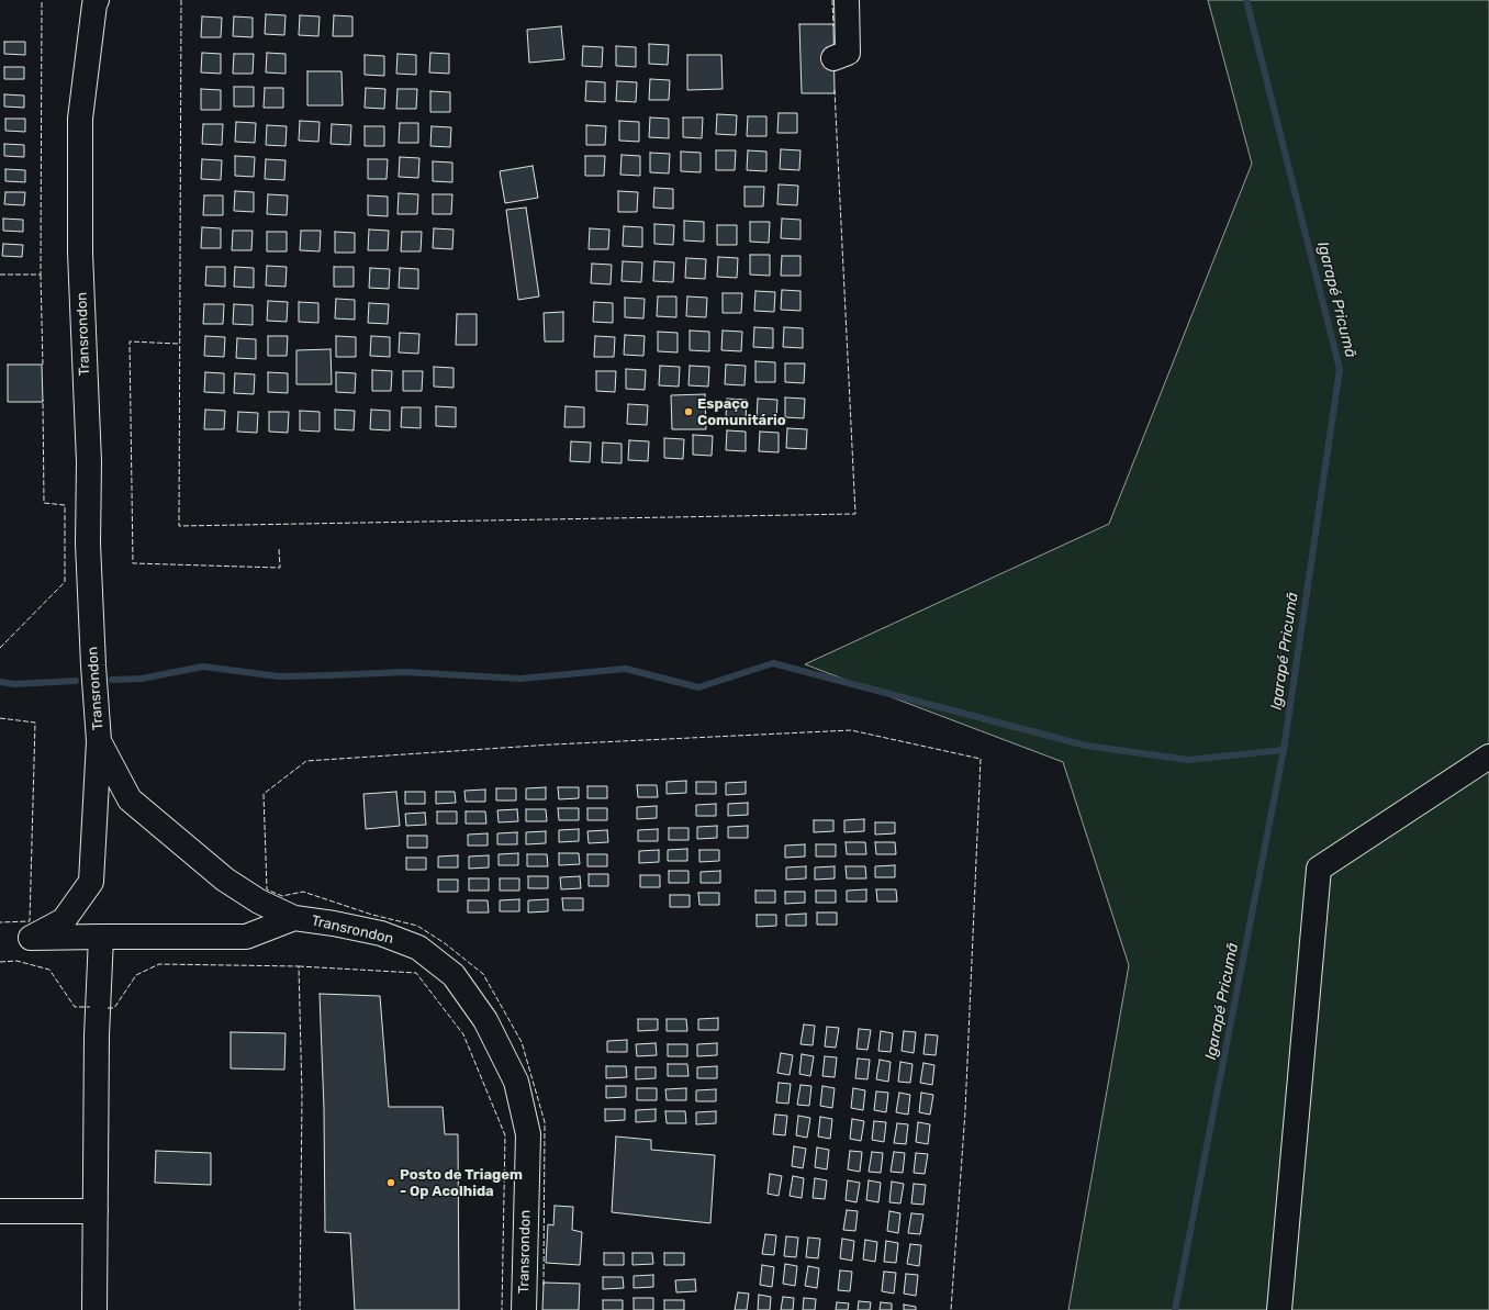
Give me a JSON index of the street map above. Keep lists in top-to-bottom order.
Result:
{
  "streets": {
    "street": ["Transrondon"]
  },
  "water": ["Igarapé Pricumã"],
  "places": ["Espaço Comunitário", "Posto de Triagem - Op Acolhida"]
}
